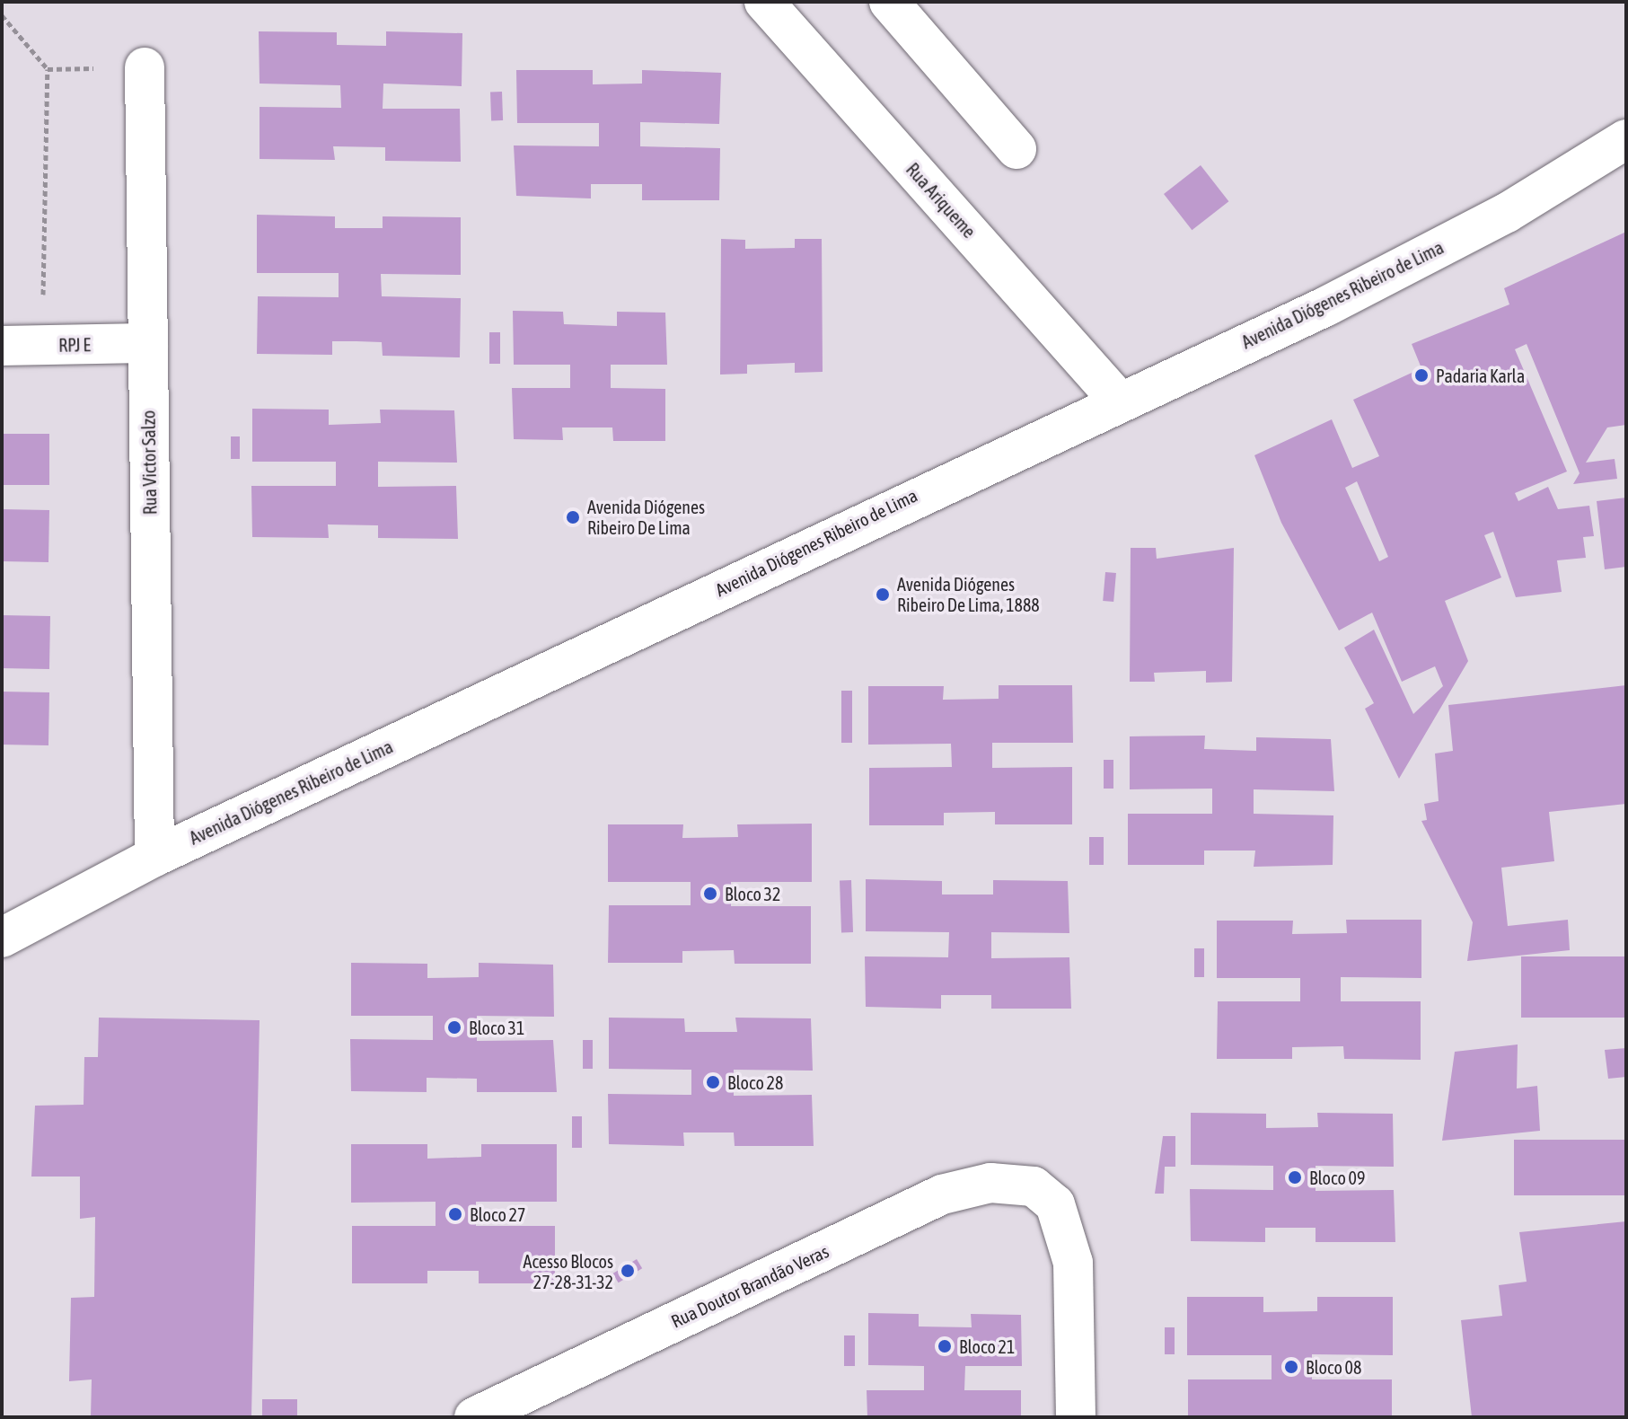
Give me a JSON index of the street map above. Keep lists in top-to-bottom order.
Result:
{
  "streets": {
    "street": [
      "Rua Ariqueme",
      "Avenida Diógenes Ribeiro de Lima",
      "RPJ E",
      "Rua Victor Salzo",
      "Rua Doutor Brandão Veras"
    ]
  },
  "crossings": [
    ["Rua Ariqueme", "Avenida Diógenes Ribeiro de Lima"],
    ["Avenida Diógenes Ribeiro de Lima", "Rua Victor Salzo"],
    ["RPJ E", "Rua Victor Salzo"]
  ],
  "places": [
    "Padaria Karla",
    "Avenida Diógenes Ribeiro De Lima",
    "Avenida Diógenes Ribeiro De Lima, 1888",
    "Bloco 32",
    "Bloco 31",
    "Bloco 28",
    "Bloco 09",
    "Bloco 27",
    "Acesso Blocos 27-28-31-32",
    "Bloco 21",
    "Bloco 08"
  ]
}
